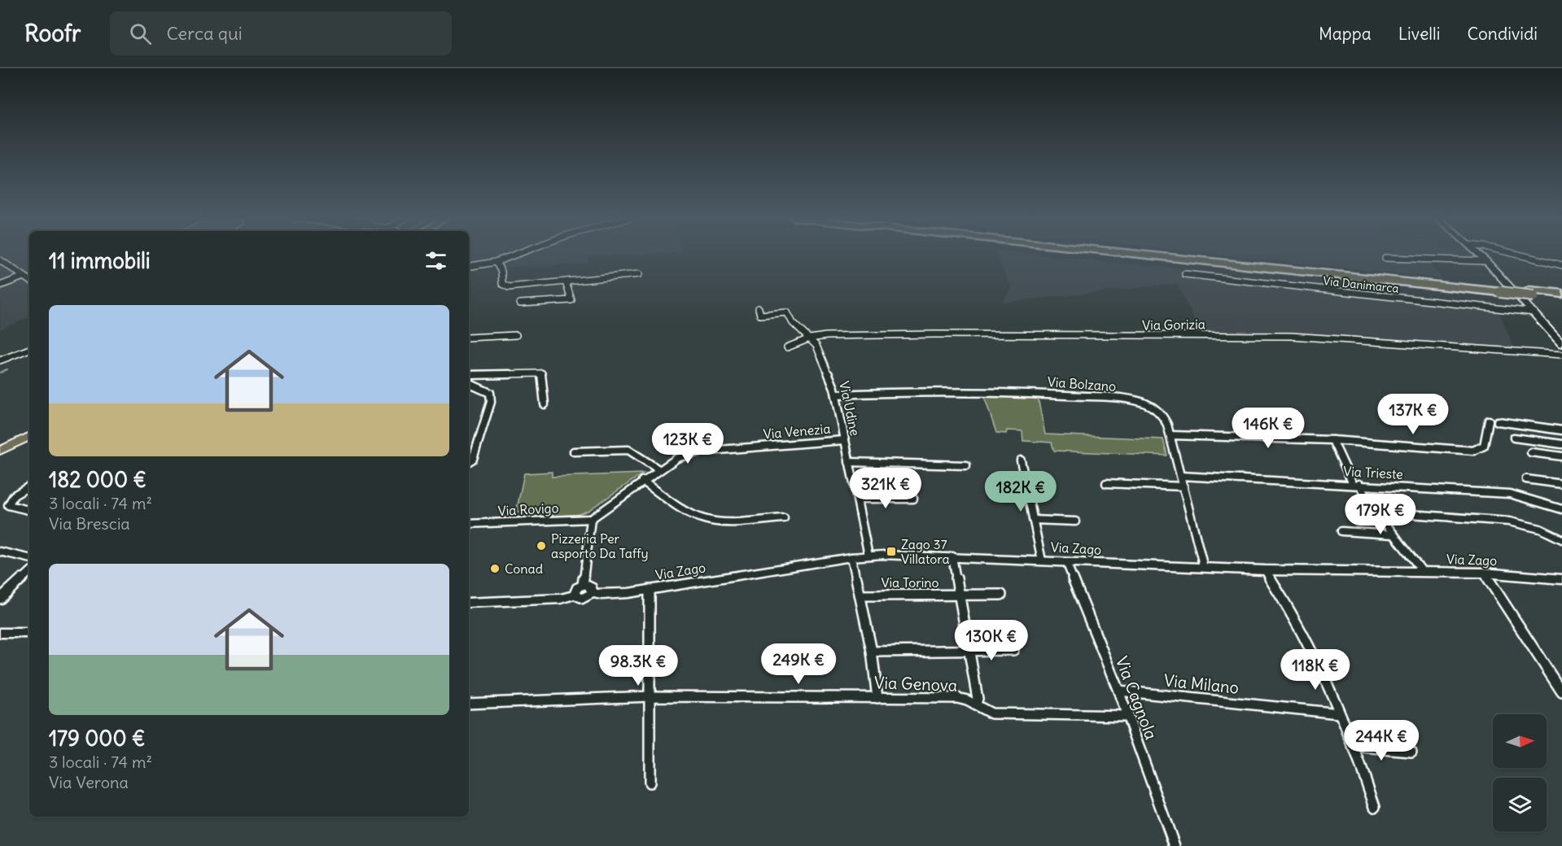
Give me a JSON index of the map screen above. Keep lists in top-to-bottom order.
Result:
{
  "streets": {
    "street": [
      "Via Danimarca",
      "Via Gorizia",
      "Via Bolzano",
      "Via Udine",
      "Via Venezia",
      "Via Trieste",
      "Via Rovigo",
      "Via Zago",
      "Via Torino",
      "Via Genova",
      "Via Milano",
      "Via Cagnola"
    ]
  },
  "crossings": [
    ["Via Gorizia", "Via Udine"],
    ["Via Bolzano", "Via Udine"],
    ["Via Bolzano", "Via Trieste"],
    ["Via Bolzano", "Via Zago"],
    ["Via Udine", "Via Venezia"],
    ["Via Udine", "Via Zago"],
    ["Via Venezia", "Via Rovigo"],
    ["Via Zago", "Via Cagnola"],
    ["Via Genova", "Via Cagnola"],
    ["Via Milano", "Via Cagnola"]
  ],
  "places": {
    "other": ["Pizzeria Per asporto Da Taffy", "Conad"],
    "transit": ["Zago 37 Villatora"]
  },
  "north": "right",
  "page": {
    "header": "Roofr",
    "search": "Cerca qui",
    "nav": ["Mappa", "Livelli", "Condividi"],
    "heading": "11 immobili",
    "list": [
      {
        "name": "182 000 €",
        "note": "3 locali · 74 m² · Via Brescia"
      },
      {
        "name": "179 000 €",
        "note": "3 locali · 74 m² · Via Verona"
      }
    ],
    "price": [
      "137K €",
      "146K €",
      "123K €",
      "321K €",
      "182K €",
      "179K €",
      "130K €",
      "249K €",
      "98.3K €",
      "118K €",
      "244K €"
    ]
  }
}
